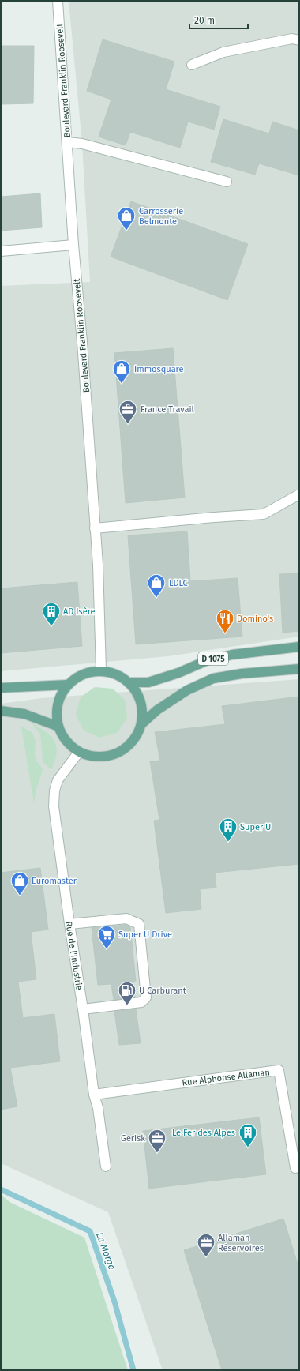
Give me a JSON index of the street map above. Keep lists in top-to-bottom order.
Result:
{
  "streets": {
    "main road": ["D 1075"],
    "street": ["Boulevard Franklin Roosevelt", "Rue de l'Industrie", "Rue Alphonse Allaman"]
  },
  "crossings": [
    ["Boulevard Franklin Roosevelt", "D 1075"],
    ["Boulevard Franklin Roosevelt", "Rue de l'Industrie"],
    ["D 1075", "Rue de l'Industrie"],
    ["Rue de l'Industrie", "Rue Alphonse Allaman"]
  ],
  "water": ["La Morge"],
  "places": {
    "shop": [
      "Carrosserie Belmonte",
      "Immosquare",
      "LDLC",
      "Euromaster"
    ],
    "office": ["France Travail", "Gerisk", "Allaman Réservoires"],
    "building": ["AD Isère", "Super U", "Le Fer des Alpes"],
    "restaurant": ["Domino's"],
    "supermarket": ["Super U Drive"],
    "fuel station": ["U Carburant"]
  },
  "scale_bar": "20 m"
}
